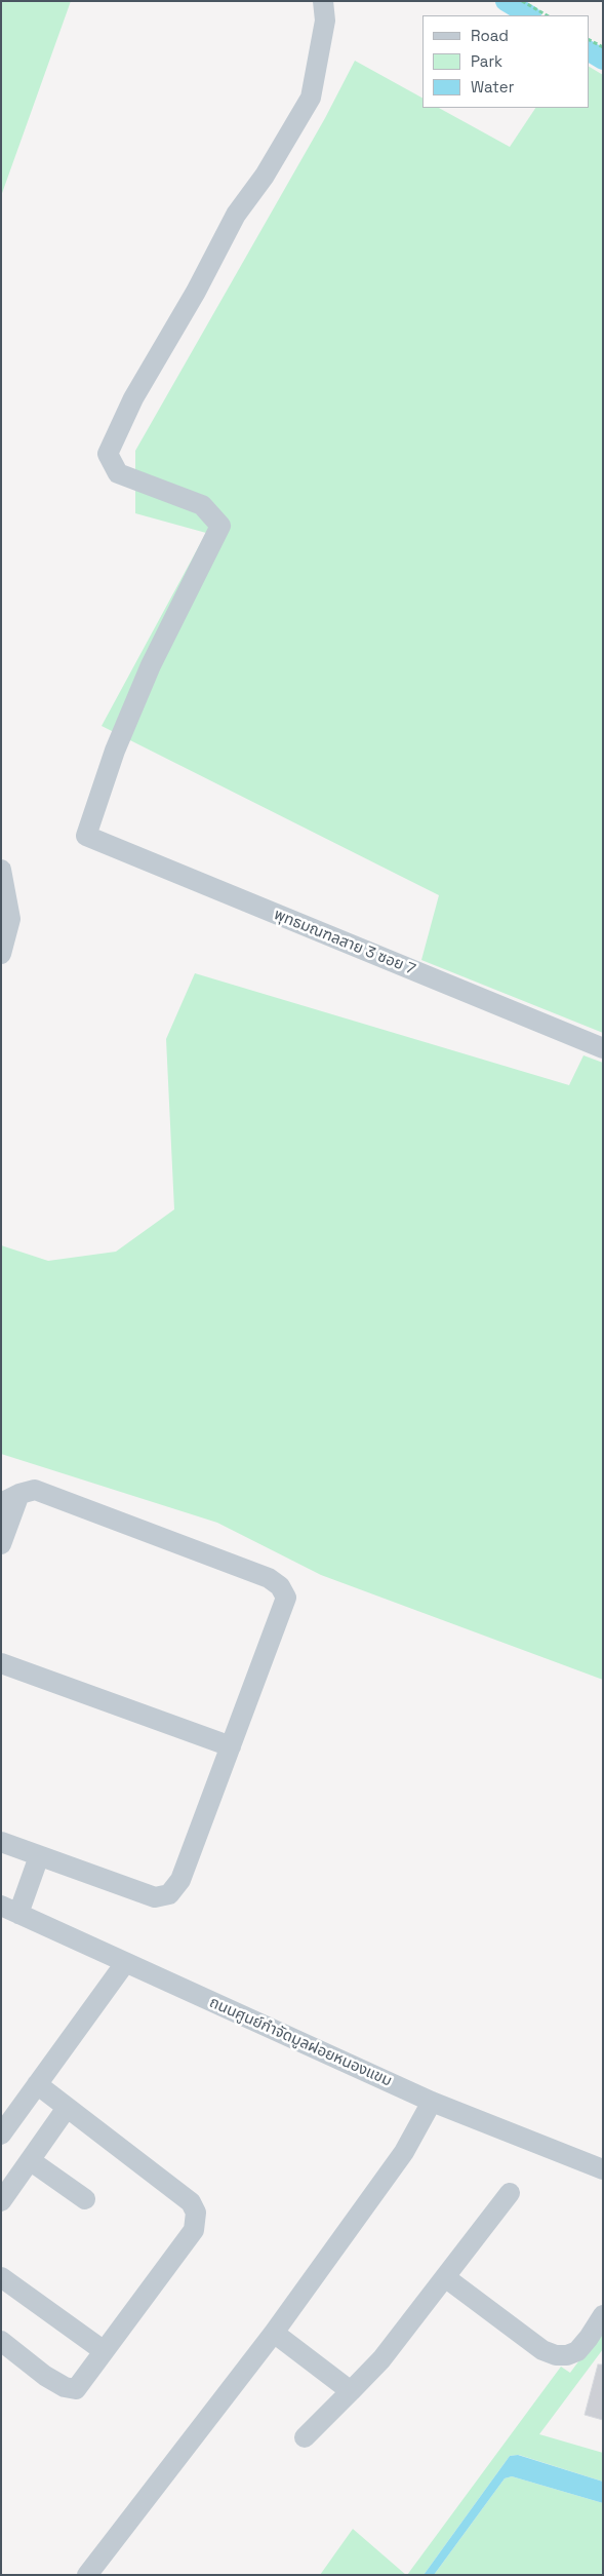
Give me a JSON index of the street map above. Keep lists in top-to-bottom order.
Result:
{
  "streets": {
    "street": ["พุทธมณฑลสาย 3 ซอย 7", "ถนนศูนย์กำจัดมูลฝอยหนองแขม"]
  },
  "legend": ["Road", "Park", "Water"]
}
